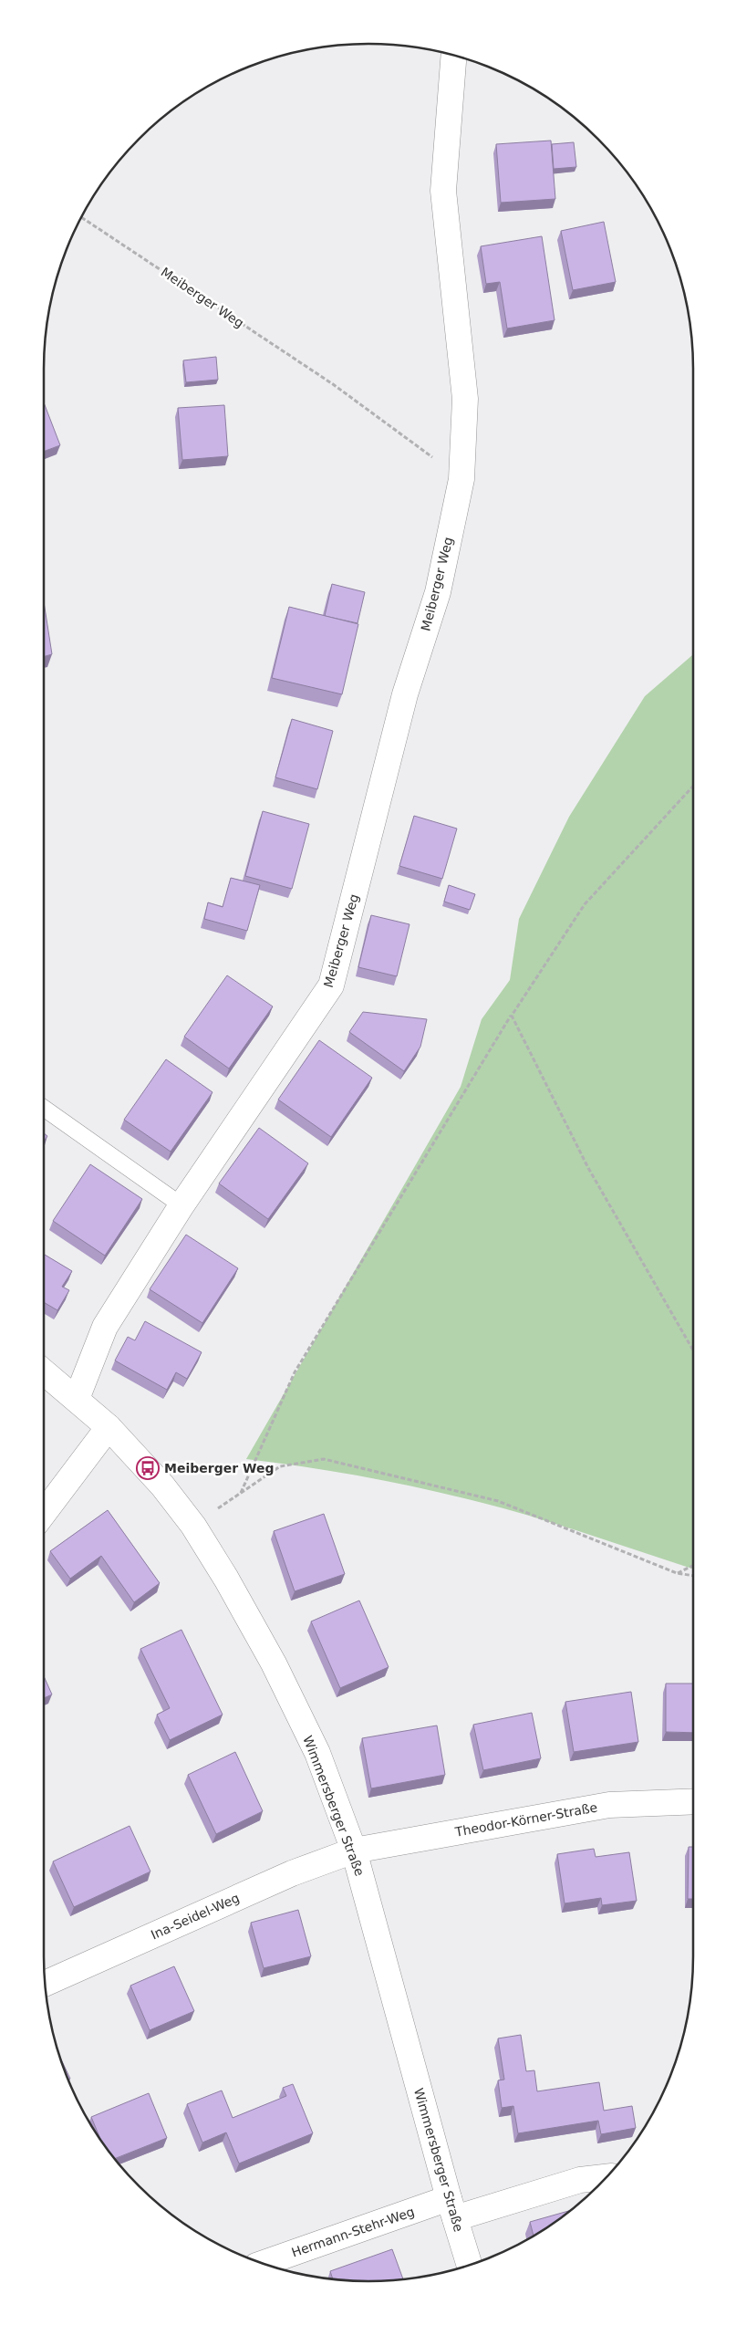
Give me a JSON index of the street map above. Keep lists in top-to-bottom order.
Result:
{
  "streets": {
    "street": [
      "Meiberger Weg",
      "Wimmersberger Straße",
      "Theodor-Körner-Straße",
      "Ina-Seidel-Weg",
      "Hermann-Stehr-Weg"
    ]
  },
  "crossings": [
    ["Meiberger Weg", "Wimmersberger Straße"],
    ["Wimmersberger Straße", "Theodor-Körner-Straße"],
    ["Wimmersberger Straße", "Ina-Seidel-Weg"],
    ["Wimmersberger Straße", "Hermann-Stehr-Weg"],
    ["Theodor-Körner-Straße", "Ina-Seidel-Weg"]
  ],
  "places": {
    "bus stop": ["Meiberger Weg"]
  }
}
